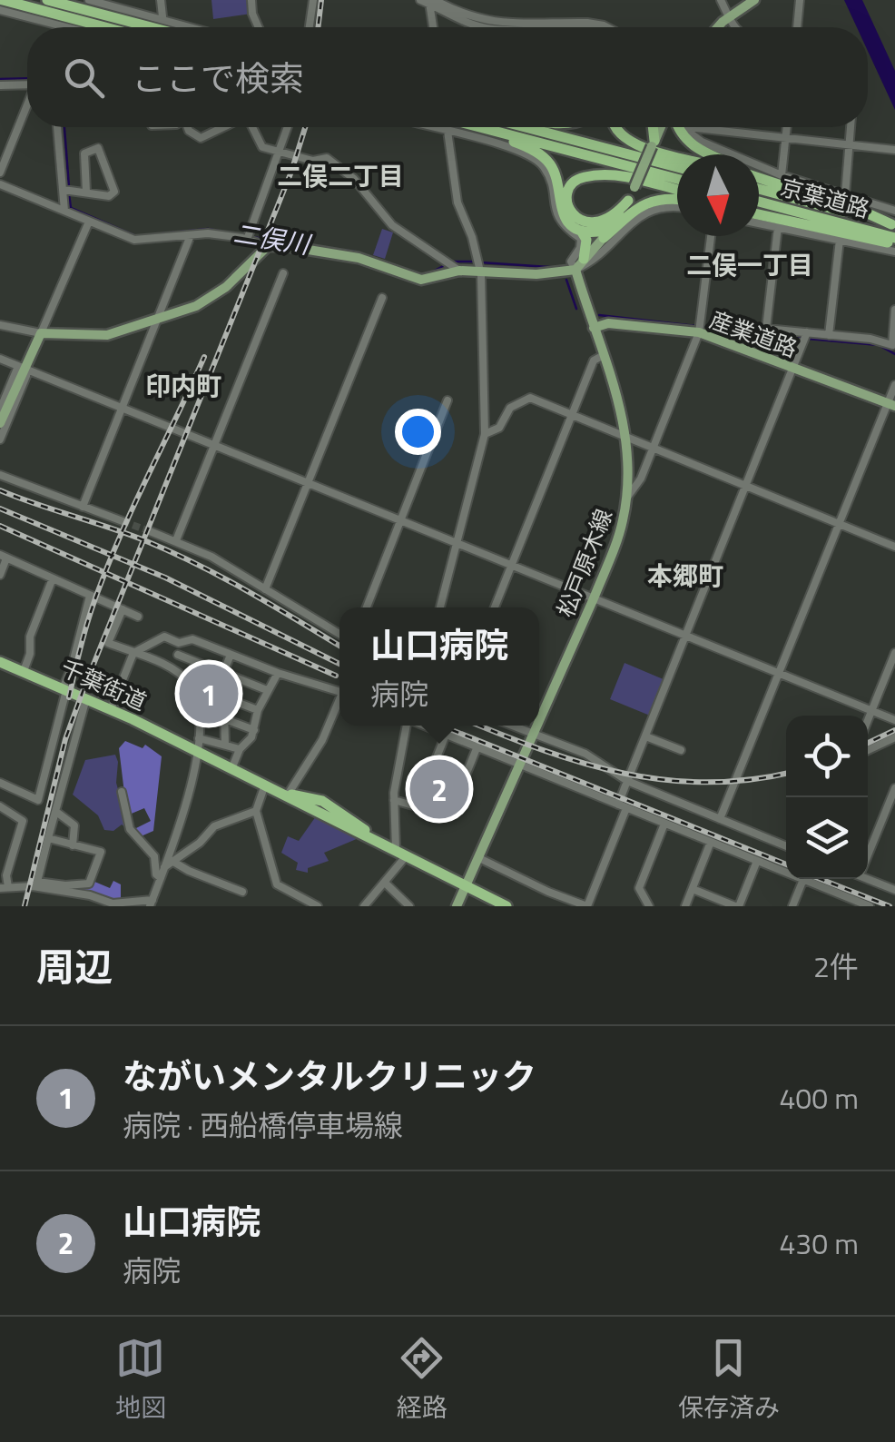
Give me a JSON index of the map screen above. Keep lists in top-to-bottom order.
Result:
{
  "streets": {
    "highway": ["京葉道路", "千葉街道"],
    "main road": ["産業道路", "松戸原木線"]
  },
  "crossings": [
    ["産業道路", "松戸原木線"],
    ["松戸原木線", "千葉街道"]
  ],
  "districts": [
    "二俣二丁目",
    "二俣一丁目",
    "印内町",
    "本郷町"
  ],
  "water": ["二俣川"],
  "north": "bottom",
  "page": {
    "search": "ここで検索",
    "popup": ["山口病院", "病院"],
    "pins": ["1", "2"],
    "heading": ["周辺", "2件"],
    "list": [
      {
        "mark": "1",
        "name": "ながいメンタルクリニック",
        "note": "病院 · 西船橋停車場線",
        "value": "400 m"
      },
      {
        "mark": "2",
        "name": "山口病院",
        "note": "病院",
        "value": "430 m"
      }
    ],
    "nav": ["地図", "経路", "保存済み"]
  }
}
